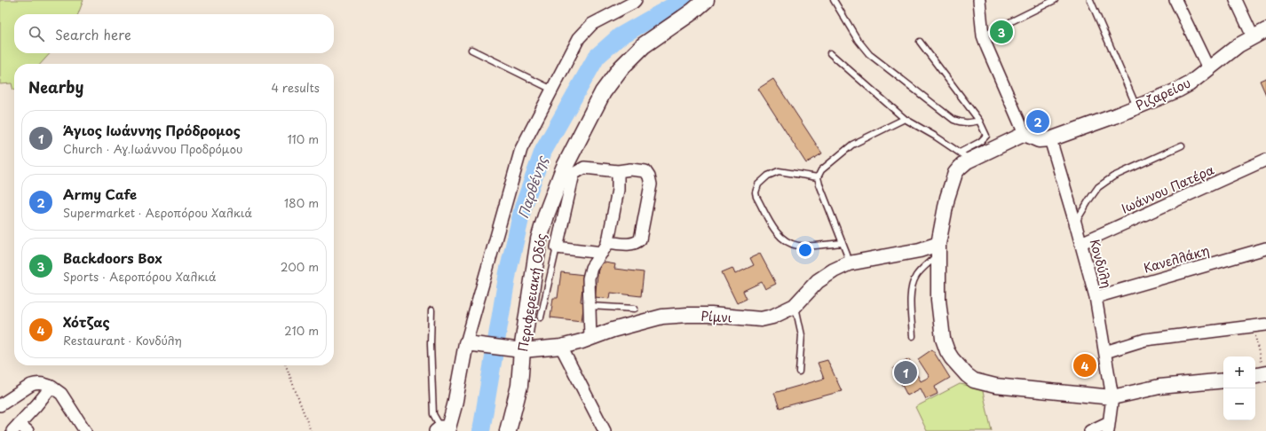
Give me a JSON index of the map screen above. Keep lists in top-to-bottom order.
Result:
{
  "streets": {
    "main road": ["Περιφερειακή Οδός"],
    "street": [
      "Ριζαρείου",
      "Ιωάννου Πατέρα",
      "Κανελλάκη",
      "Κονδύλη",
      "Ρίμνι"
    ]
  },
  "crossings": [
    ["Ριζαρείου", "Κονδύλη"],
    ["Ιωάννου Πατέρα", "Κονδύλη"],
    ["Κανελλάκη", "Κονδύλη"],
    ["Περιφερειακή Οδός", "Ρίμνι"]
  ],
  "water": ["Παρθένης"],
  "page": {
    "search": "Search here",
    "pins": [
      "3",
      "2",
      "4",
      "1"
    ],
    "heading": ["Nearby", "4 results"],
    "list": [
      {
        "mark": "1",
        "name": "Άγιος Ιωάννης Πρόδρομος",
        "note": "Church · Αγ.Ιωάννου Προδρόμου",
        "value": "110 m"
      },
      {
        "mark": "2",
        "name": "Army Cafe",
        "note": "Supermarket · Αεροπόρου Χαλκιά",
        "value": "180 m"
      },
      {
        "mark": "3",
        "name": "Backdoors Box",
        "note": "Sports · Αεροπόρου Χαλκιά",
        "value": "200 m"
      },
      {
        "mark": "4",
        "name": "Χότζας",
        "note": "Restaurant · Κονδύλη",
        "value": "210 m"
      }
    ],
    "map_buttons": ["+", "−"]
  }
}
